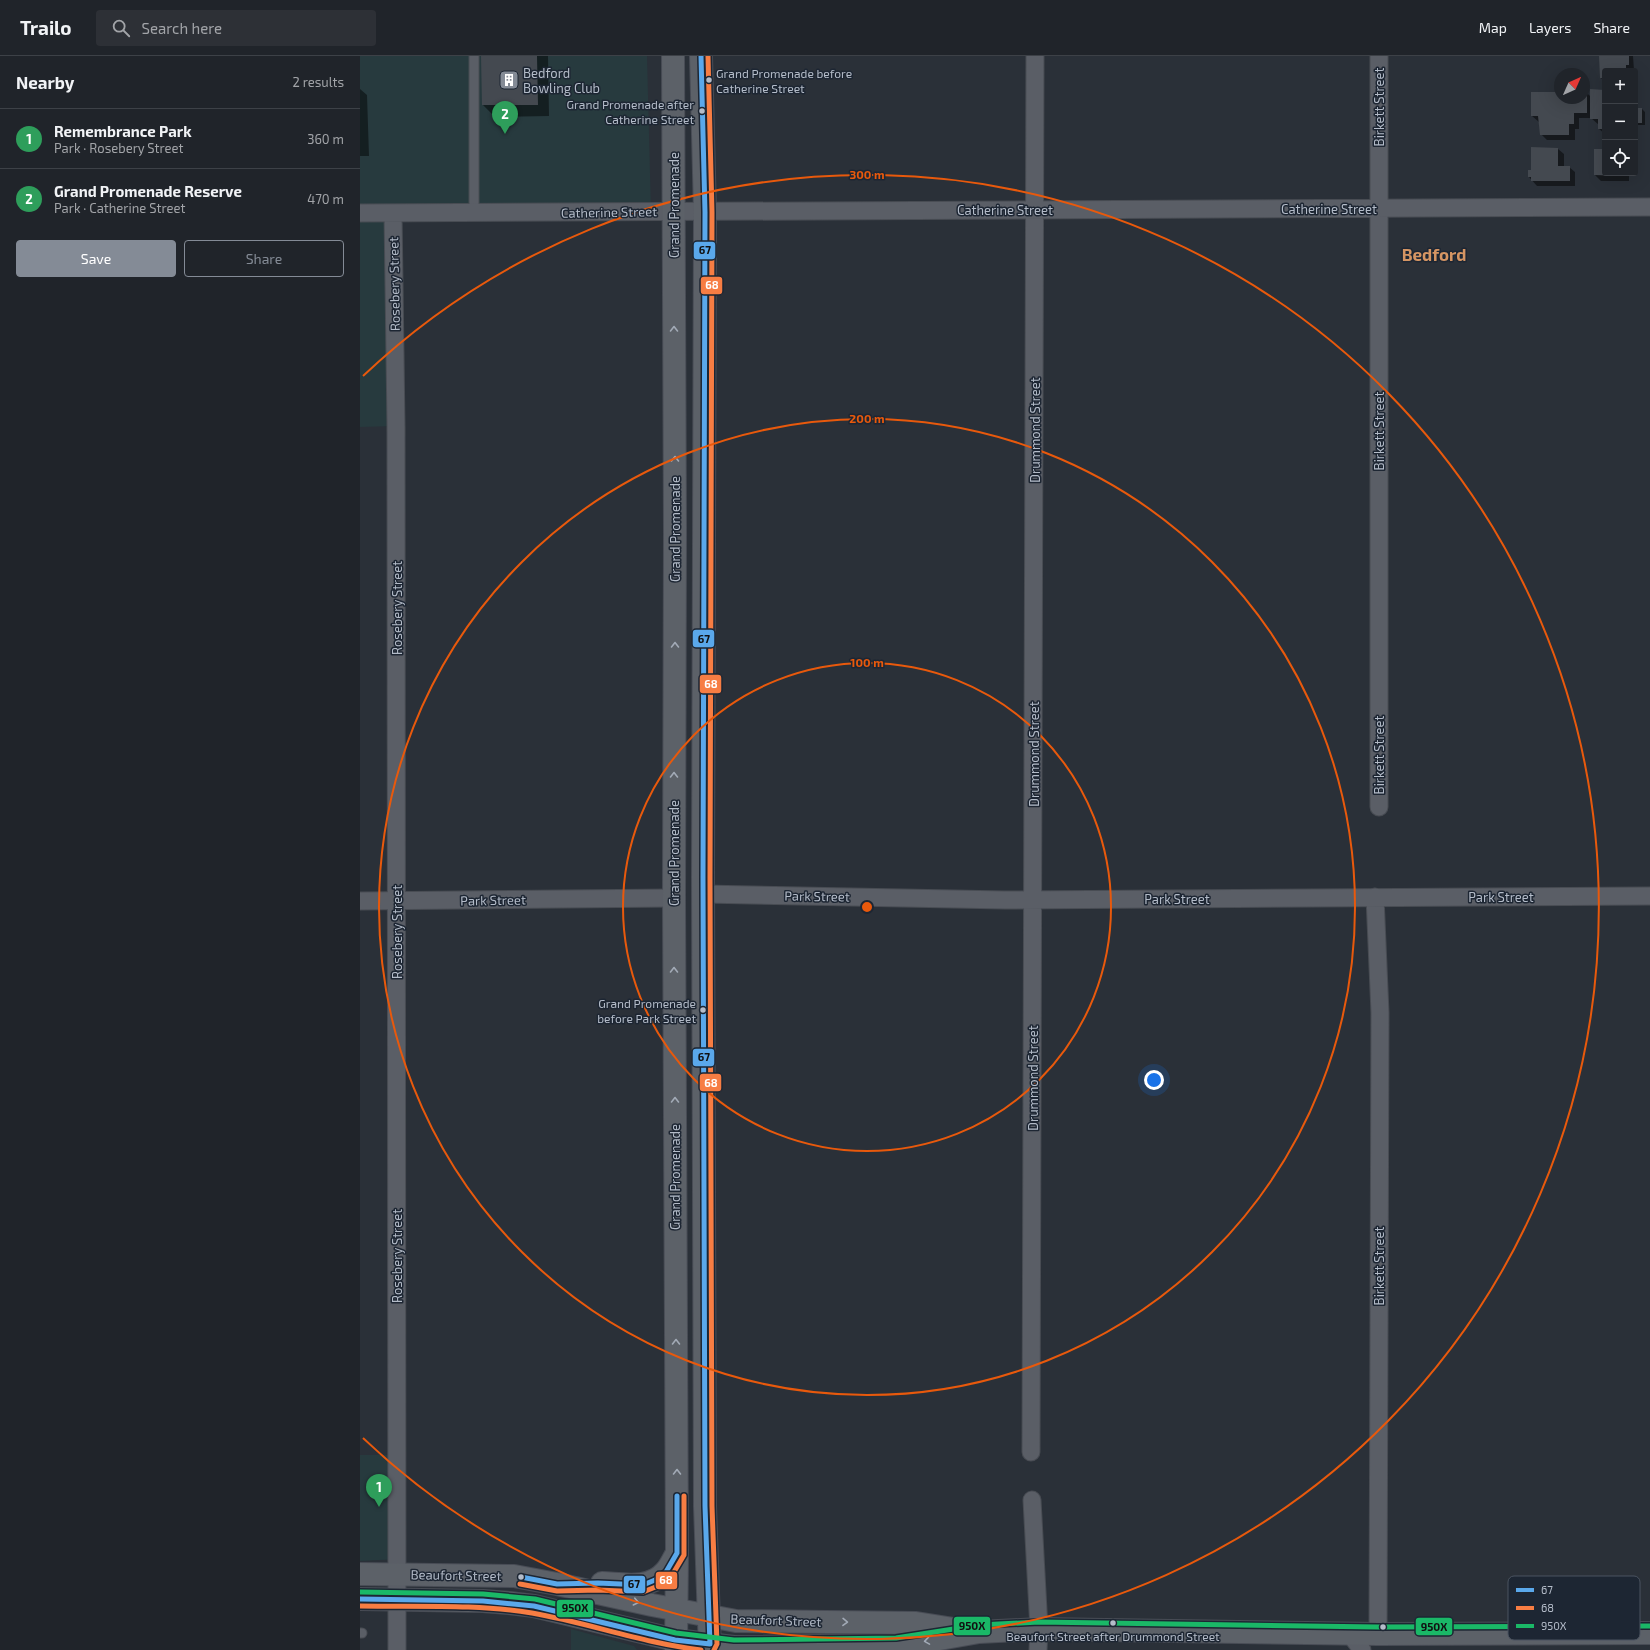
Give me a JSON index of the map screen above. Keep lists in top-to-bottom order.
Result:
{
  "streets": {
    "main road": ["Grand Promenade", "Beaufort Street"],
    "street": [
      "Birkett Street",
      "Catherine Street",
      "Rosebery Street",
      "Drummond Street",
      "Park Street"
    ]
  },
  "crossings": [
    ["Birkett Street", "Catherine Street"],
    ["Birkett Street", "Park Street"],
    ["Birkett Street", "Beaufort Street"],
    ["Grand Promenade", "Catherine Street"],
    ["Grand Promenade", "Park Street"],
    ["Grand Promenade", "Beaufort Street"],
    ["Catherine Street", "Rosebery Street"],
    ["Catherine Street", "Drummond Street"],
    ["Rosebery Street", "Park Street"],
    ["Rosebery Street", "Beaufort Street"],
    ["Drummond Street", "Park Street"]
  ],
  "districts": ["Bedford"],
  "places": {
    "building": ["Bedford Bowling Club"],
    "other": [
      "Grand Promenade before Catherine Street",
      "Grand Promenade after Catherine Street",
      "Grand Promenade before Park Street",
      "Beaufort Street after Drummond Street"
    ]
  },
  "lines": ["transit line 67", "transit line 68", "transit line 950X"],
  "legend": ["67", "68", "950X"],
  "north": "top right",
  "page": {
    "header": "Trailo",
    "search": "Search here",
    "nav": ["Map", "Layers", "Share"],
    "heading": ["Nearby", "2 results"],
    "map_buttons": ["+", "−"],
    "pins": ["2", "1"],
    "list": [
      {
        "mark": "1",
        "name": "Remembrance Park",
        "note": "Park · Rosebery Street",
        "value": "360 m"
      },
      {
        "mark": "2",
        "name": "Grand Promenade Reserve",
        "note": "Park · Catherine Street",
        "value": "470 m"
      }
    ],
    "buttons": ["Save", "Share"]
  },
  "rings": ["300 m", "200 m", "100 m"]
}
